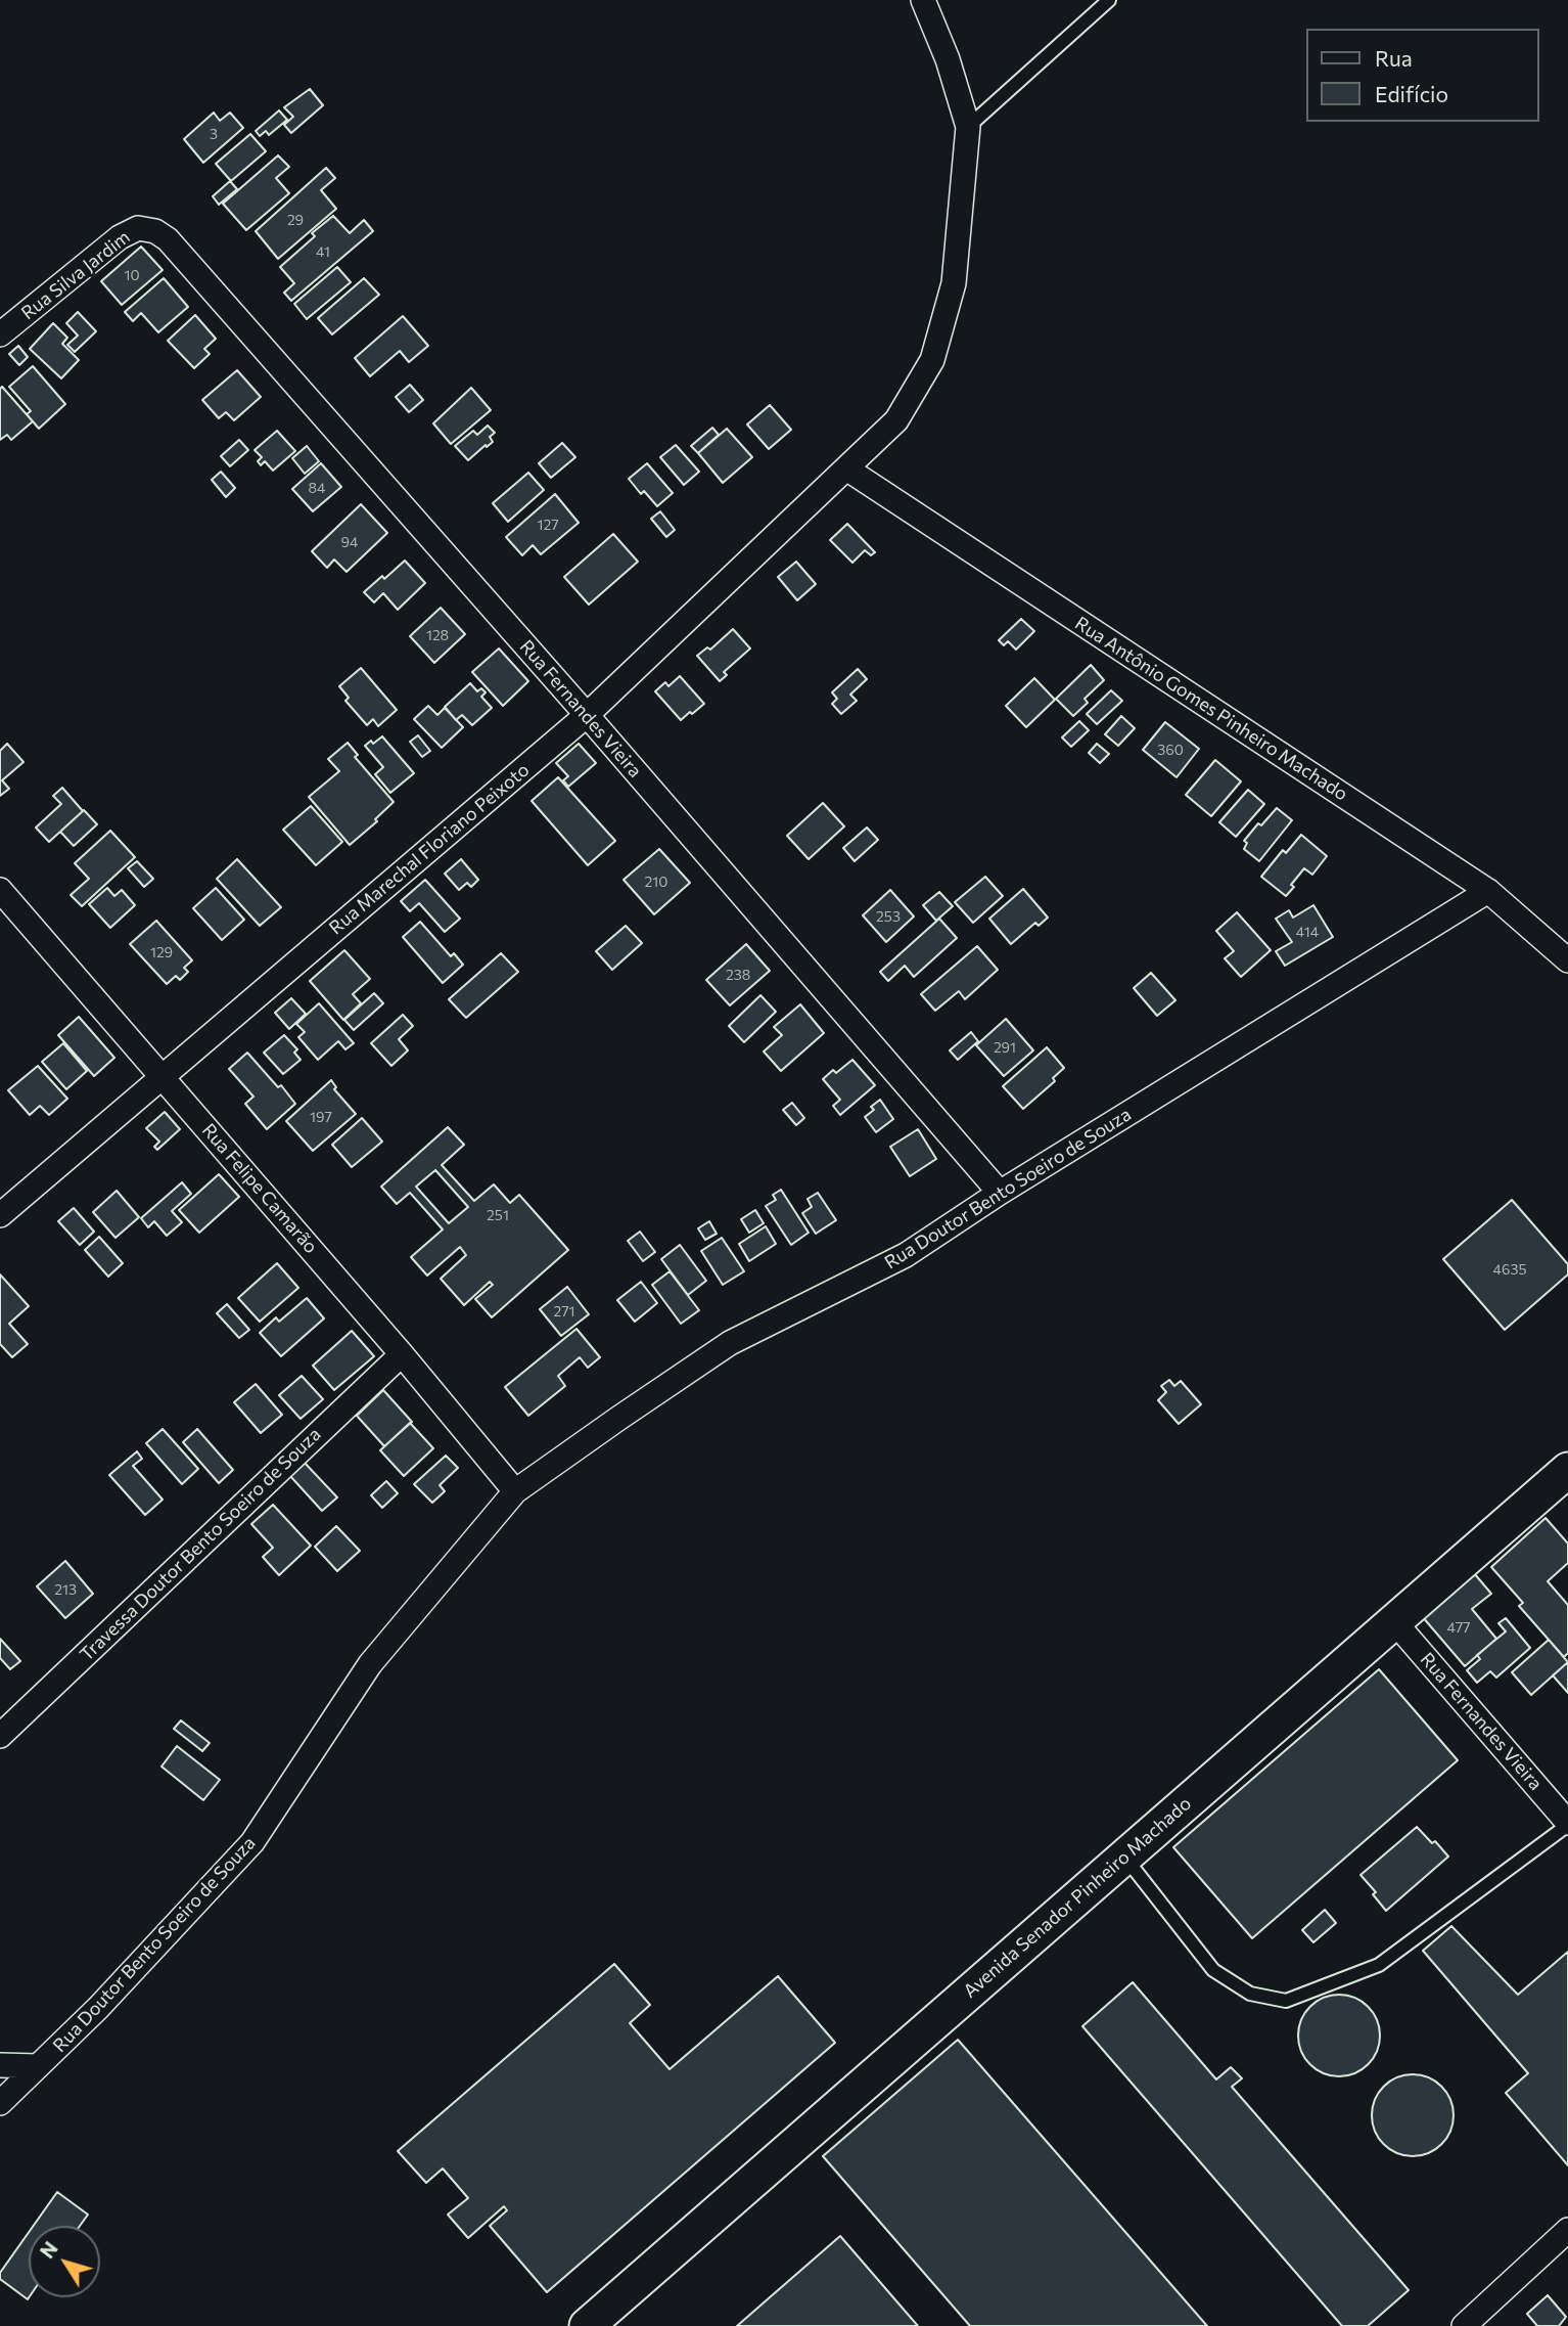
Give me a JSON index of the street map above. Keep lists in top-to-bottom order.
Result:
{
  "streets": {
    "main road": ["Avenida Senador Pinheiro Machado"],
    "street": [
      "Rua Silva Jardim",
      "Rua Fernandes Vieira",
      "Rua Antônio Gomes Pinheiro Machado",
      "Rua Marechal Floriano Peixoto",
      "Rua Felipe Camarão",
      "Rua Doutor Bento Soeiro de Souza",
      "Travessa Doutor Bento Soeiro de Souza"
    ]
  },
  "crossings": [
    ["Rua Silva Jardim", "Rua Fernandes Vieira"],
    ["Rua Fernandes Vieira", "Rua Marechal Floriano Peixoto"],
    ["Rua Fernandes Vieira", "Rua Doutor Bento Soeiro de Souza"],
    ["Rua Fernandes Vieira", "Avenida Senador Pinheiro Machado"],
    ["Rua Antônio Gomes Pinheiro Machado", "Rua Marechal Floriano Peixoto"],
    ["Rua Antônio Gomes Pinheiro Machado", "Rua Doutor Bento Soeiro de Souza"],
    ["Rua Marechal Floriano Peixoto", "Rua Felipe Camarão"],
    ["Rua Felipe Camarão", "Rua Doutor Bento Soeiro de Souza"],
    ["Rua Felipe Camarão", "Travessa Doutor Bento Soeiro de Souza"]
  ],
  "house_numbers": [
    "3",
    "29",
    "41",
    "10",
    "84",
    "127",
    "94",
    "128",
    "360",
    "210",
    "253",
    "414",
    "129",
    "238",
    "291",
    "197",
    "251",
    "4635",
    "271",
    "213",
    "477"
  ],
  "legend": ["Rua", "Edifício"],
  "north": "top left"
}
